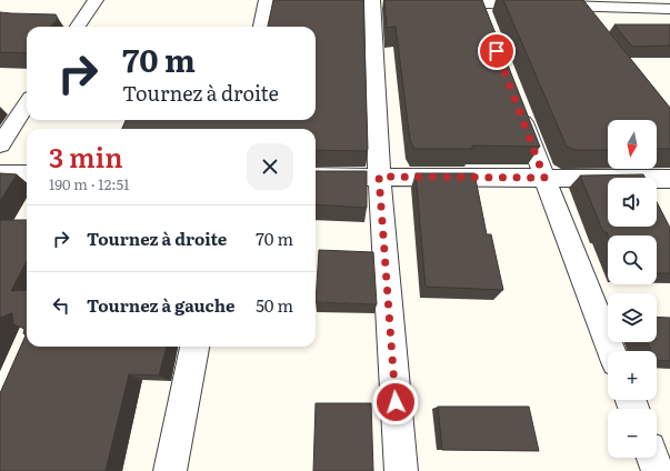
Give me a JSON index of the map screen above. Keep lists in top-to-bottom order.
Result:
{
  "north": "bottom",
  "page": {
    "turn": ["70 m", "Tournez à droite"],
    "map_buttons": ["+", "−"],
    "heading": ["3 min", "190 m · 12:51"],
    "list": [
      {
        "name": "Tournez à droite",
        "value": "70 m"
      },
      {
        "name": "Tournez à gauche",
        "value": "50 m"
      }
    ]
  }
}
